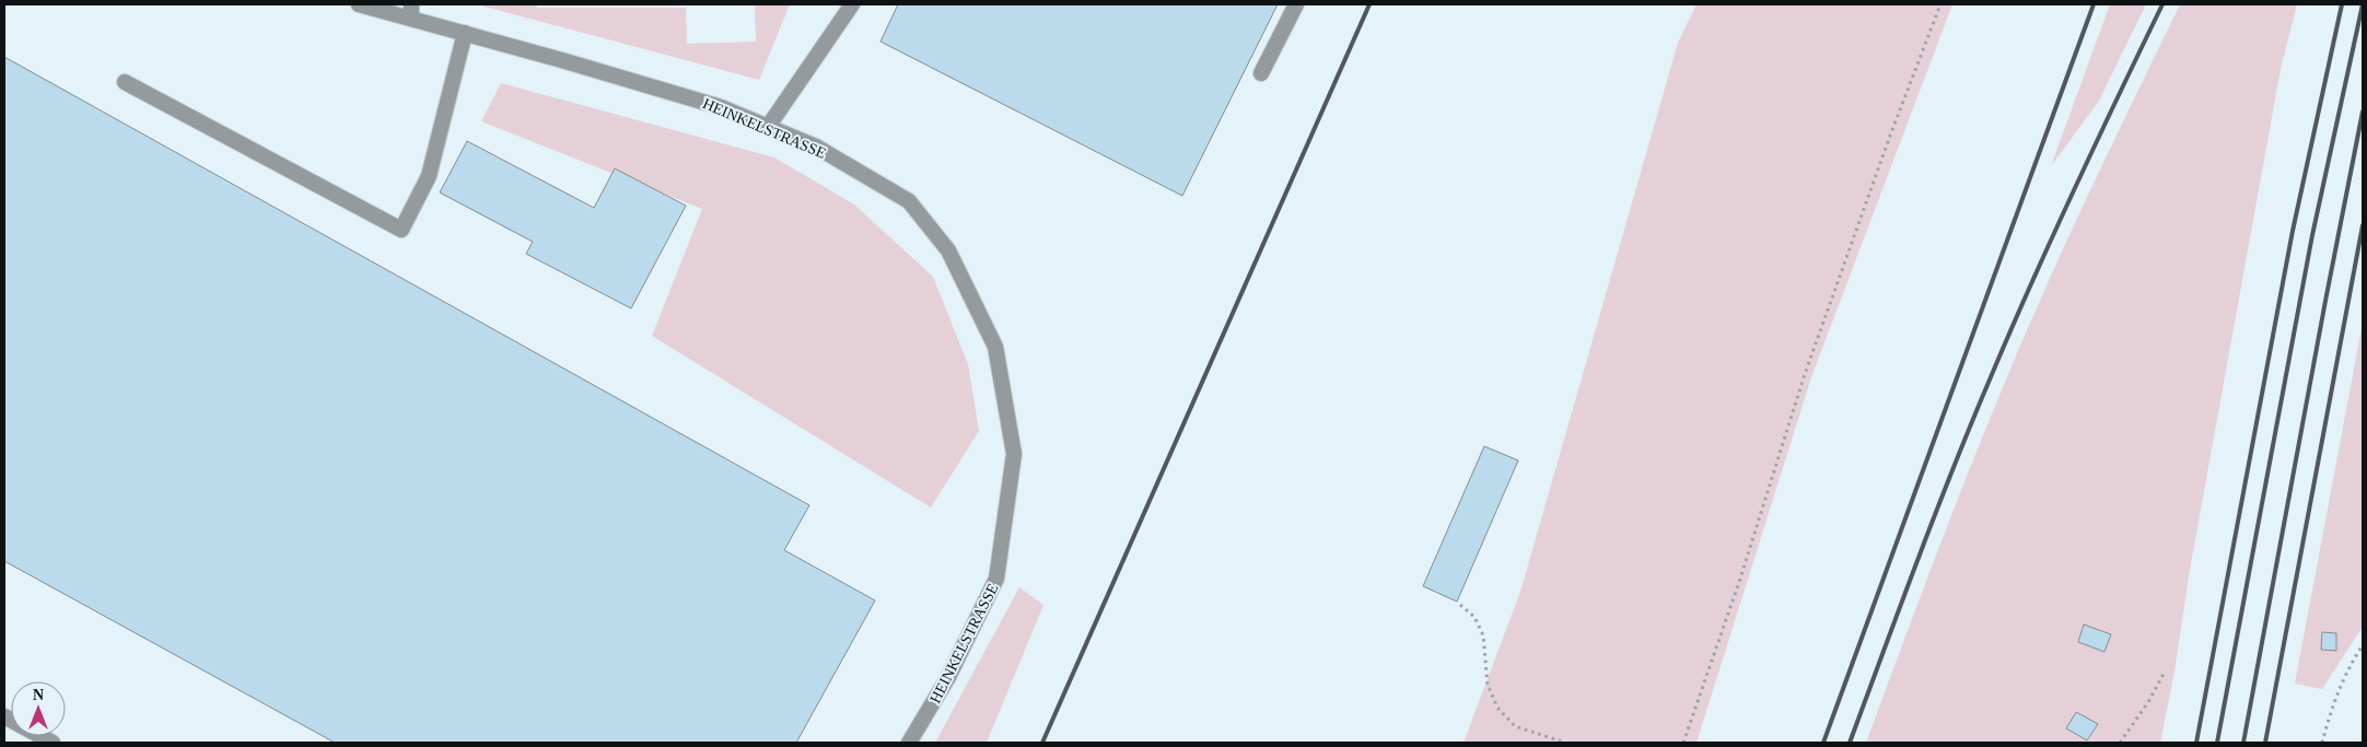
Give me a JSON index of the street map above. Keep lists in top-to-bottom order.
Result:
{
  "streets": {
    "street": ["HEINKELSTRASSE"]
  },
  "north": "top"
}
